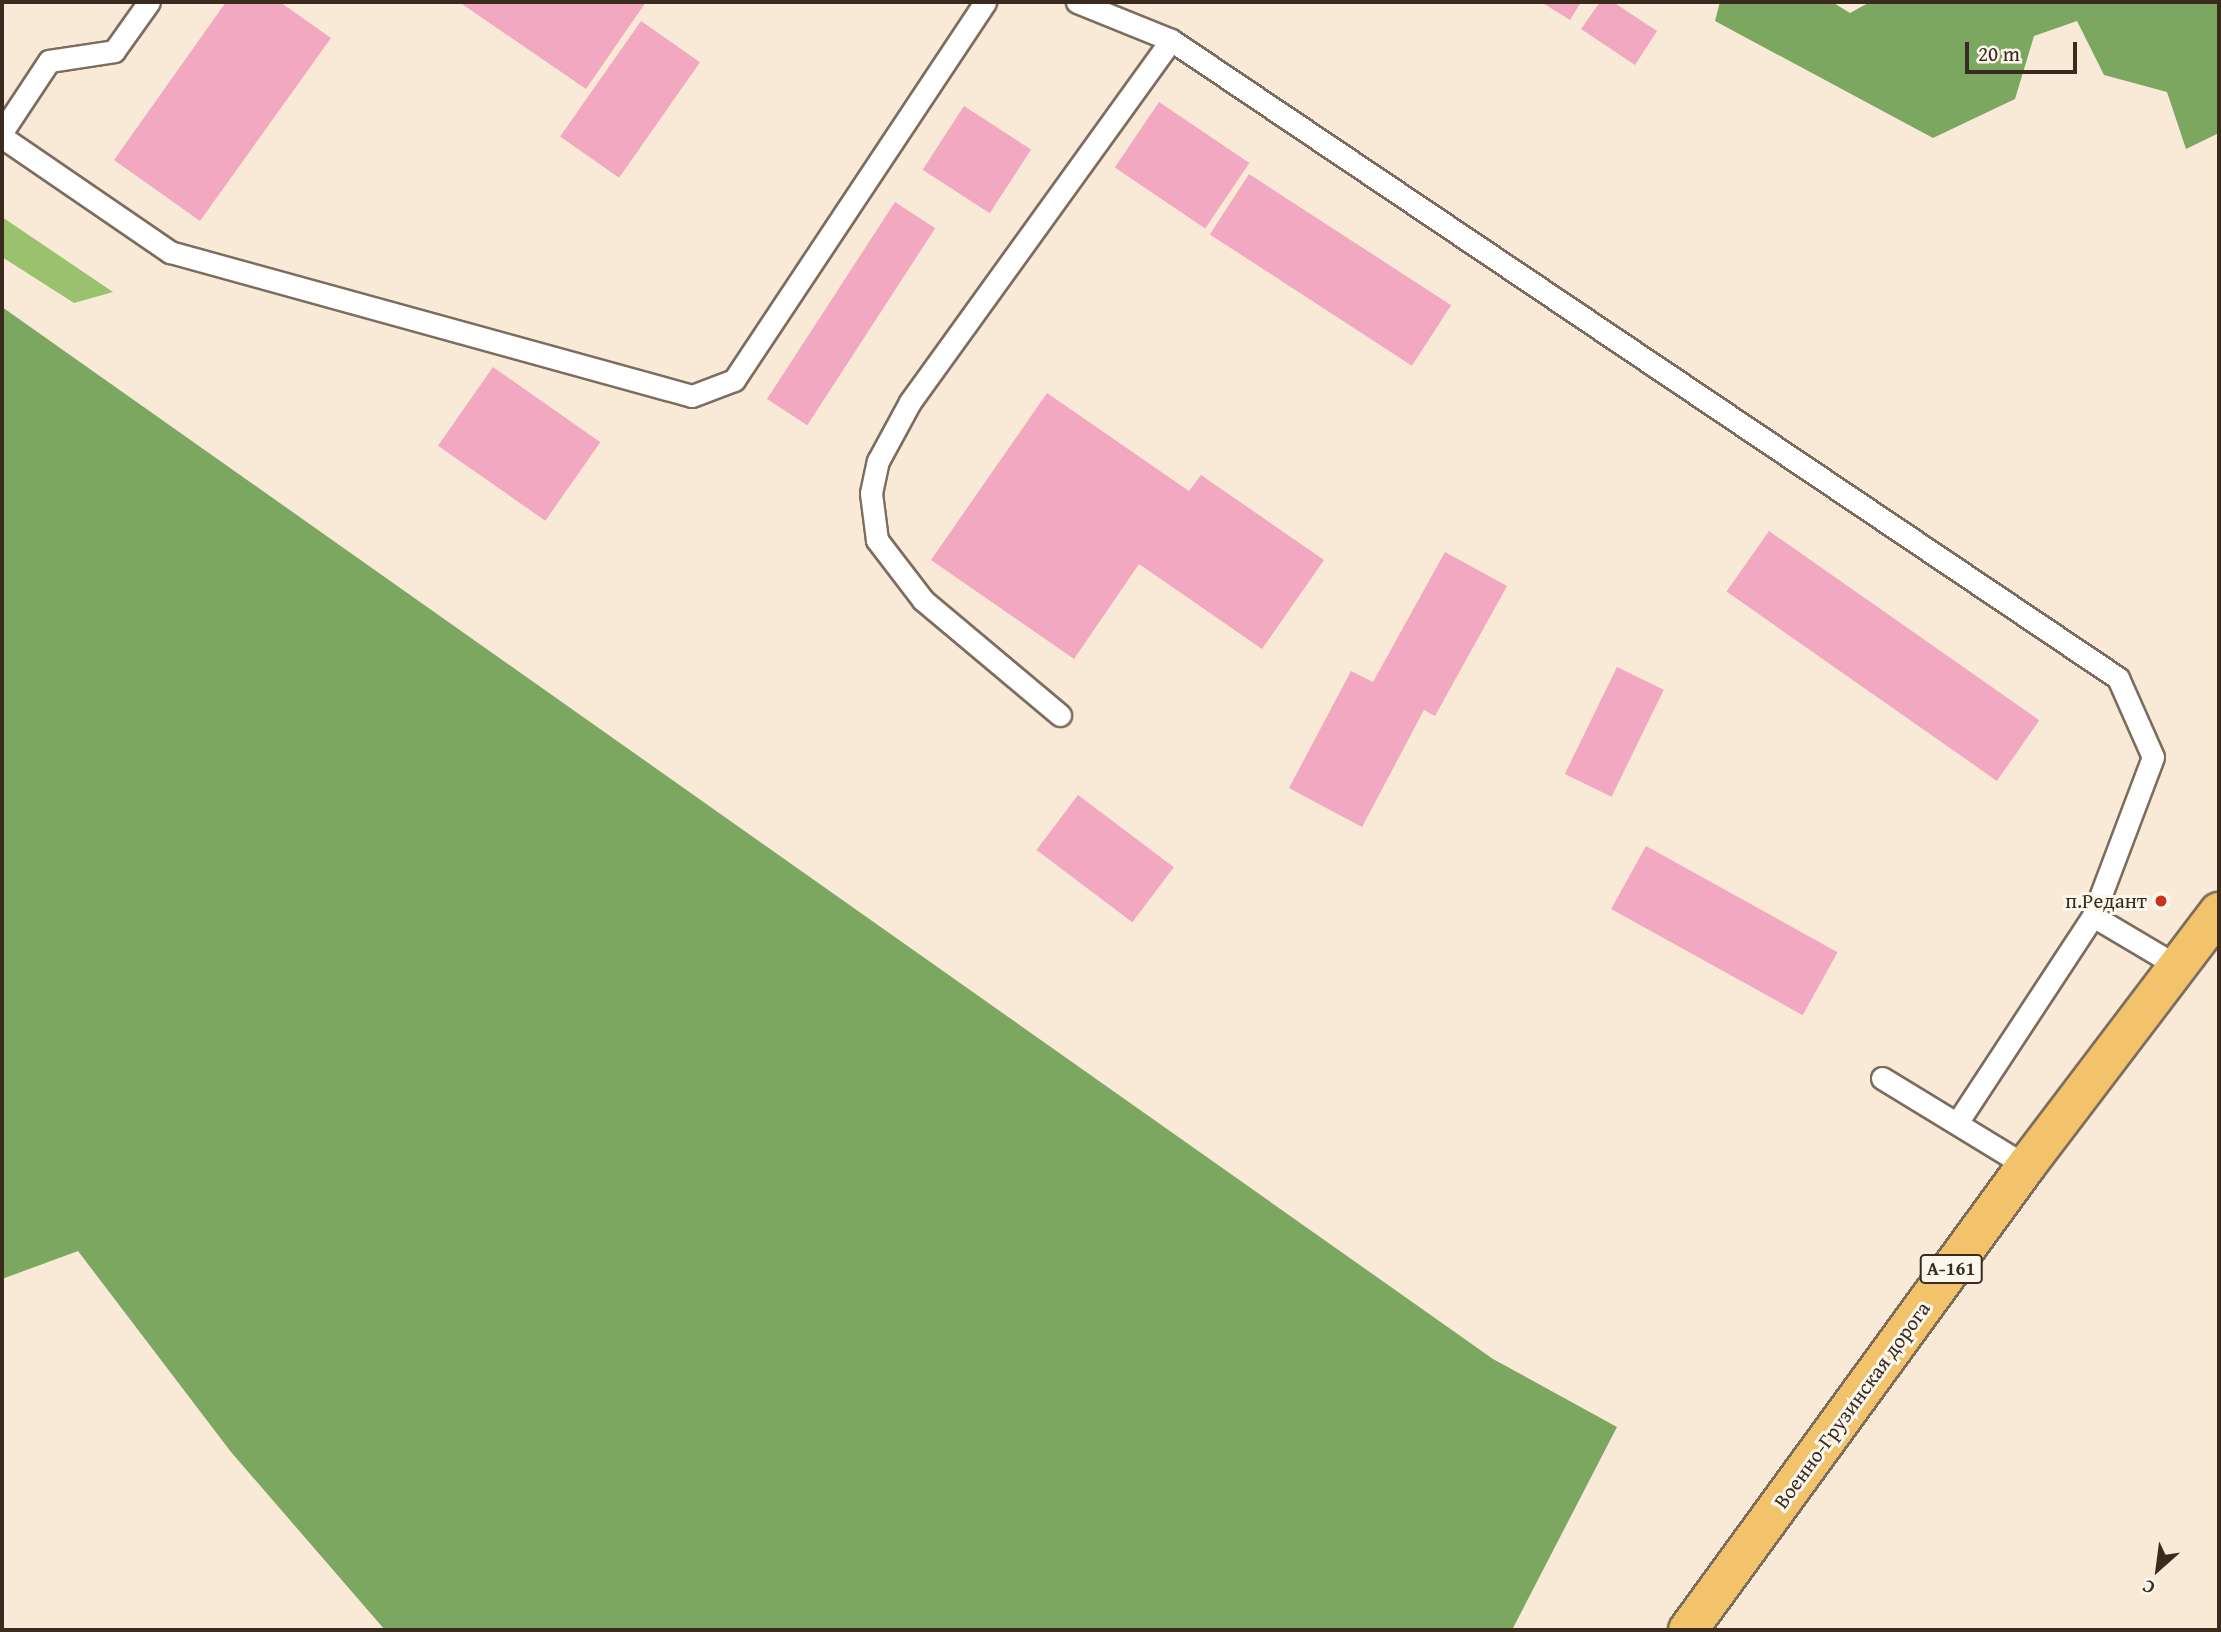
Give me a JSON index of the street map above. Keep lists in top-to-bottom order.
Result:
{
  "streets": {
    "highway": ["А-161", "Военно-Грузинская дорога"]
  },
  "places": ["п.Редант"],
  "scale_bar": "20 m",
  "north": "bottom left"
}
